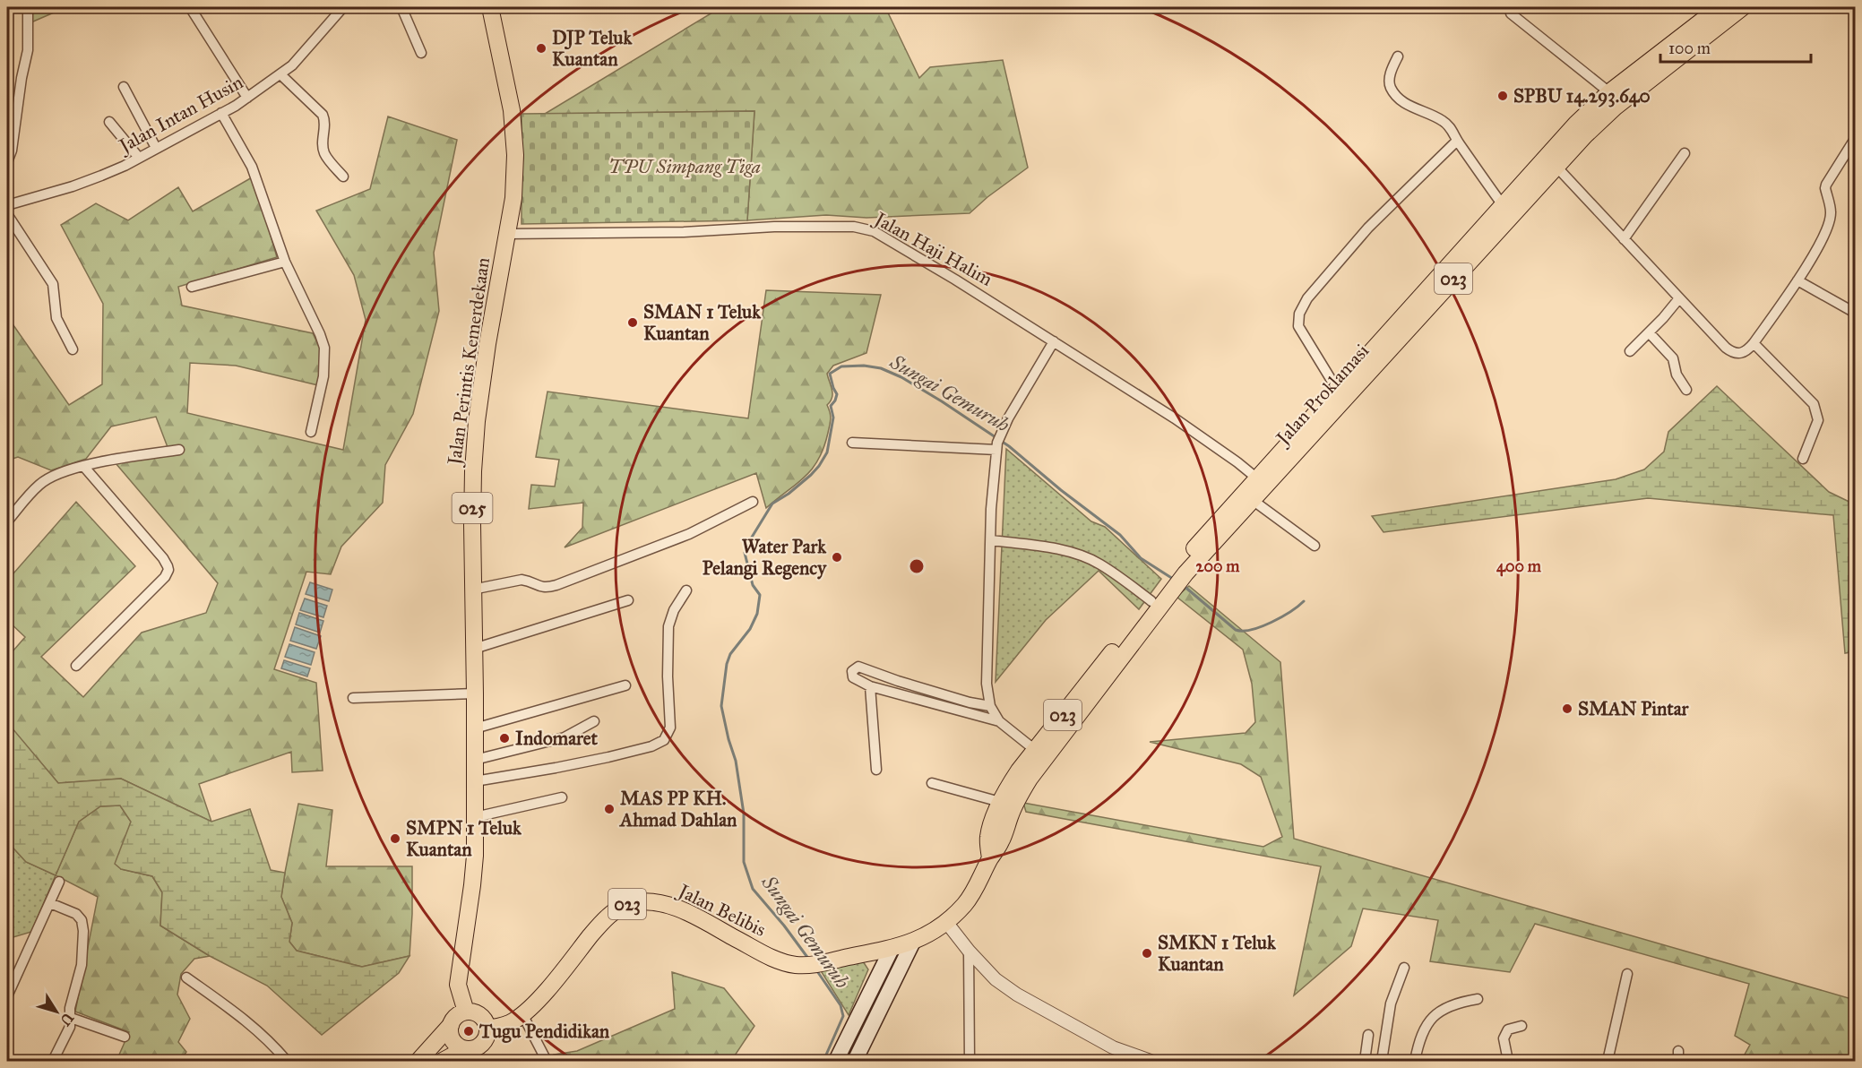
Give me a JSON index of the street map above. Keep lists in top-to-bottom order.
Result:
{
  "streets": {
    "main road": [
      "023",
      "Jalan Perintis Kemerdekaan",
      "Jalan Proklamasi",
      "025",
      "Jalan Belibis"
    ],
    "street": ["Jalan Intan Husin", "Jalan Haji Halim"]
  },
  "crossings": [
    ["Jalan Haji Halim", "Jalan Perintis Kemerdekaan"],
    ["Jalan Haji Halim", "Jalan Proklamasi"],
    ["Jalan Perintis Kemerdekaan", "Jalan Belibis"],
    ["Jalan Proklamasi", "Jalan Belibis"]
  ],
  "water": ["Sungai Gemuruh"],
  "parks": ["TPU Simpang Tiga"],
  "places": [
    "DJP Teluk Kuantan",
    "SPBU 14.293.640",
    "SMAN 1 Teluk Kuantan",
    "Water Park Pelangi Regency",
    "SMAN Pintar",
    "Indomaret",
    "MAS PP KH. Ahmad Dahlan",
    "SMPN 1 Teluk Kuantan",
    "SMKN 1 Teluk Kuantan",
    "Tugu Pendidikan"
  ],
  "scale_bar": "100 m",
  "north": "bottom right",
  "rings": ["200 m", "400 m"]
}
